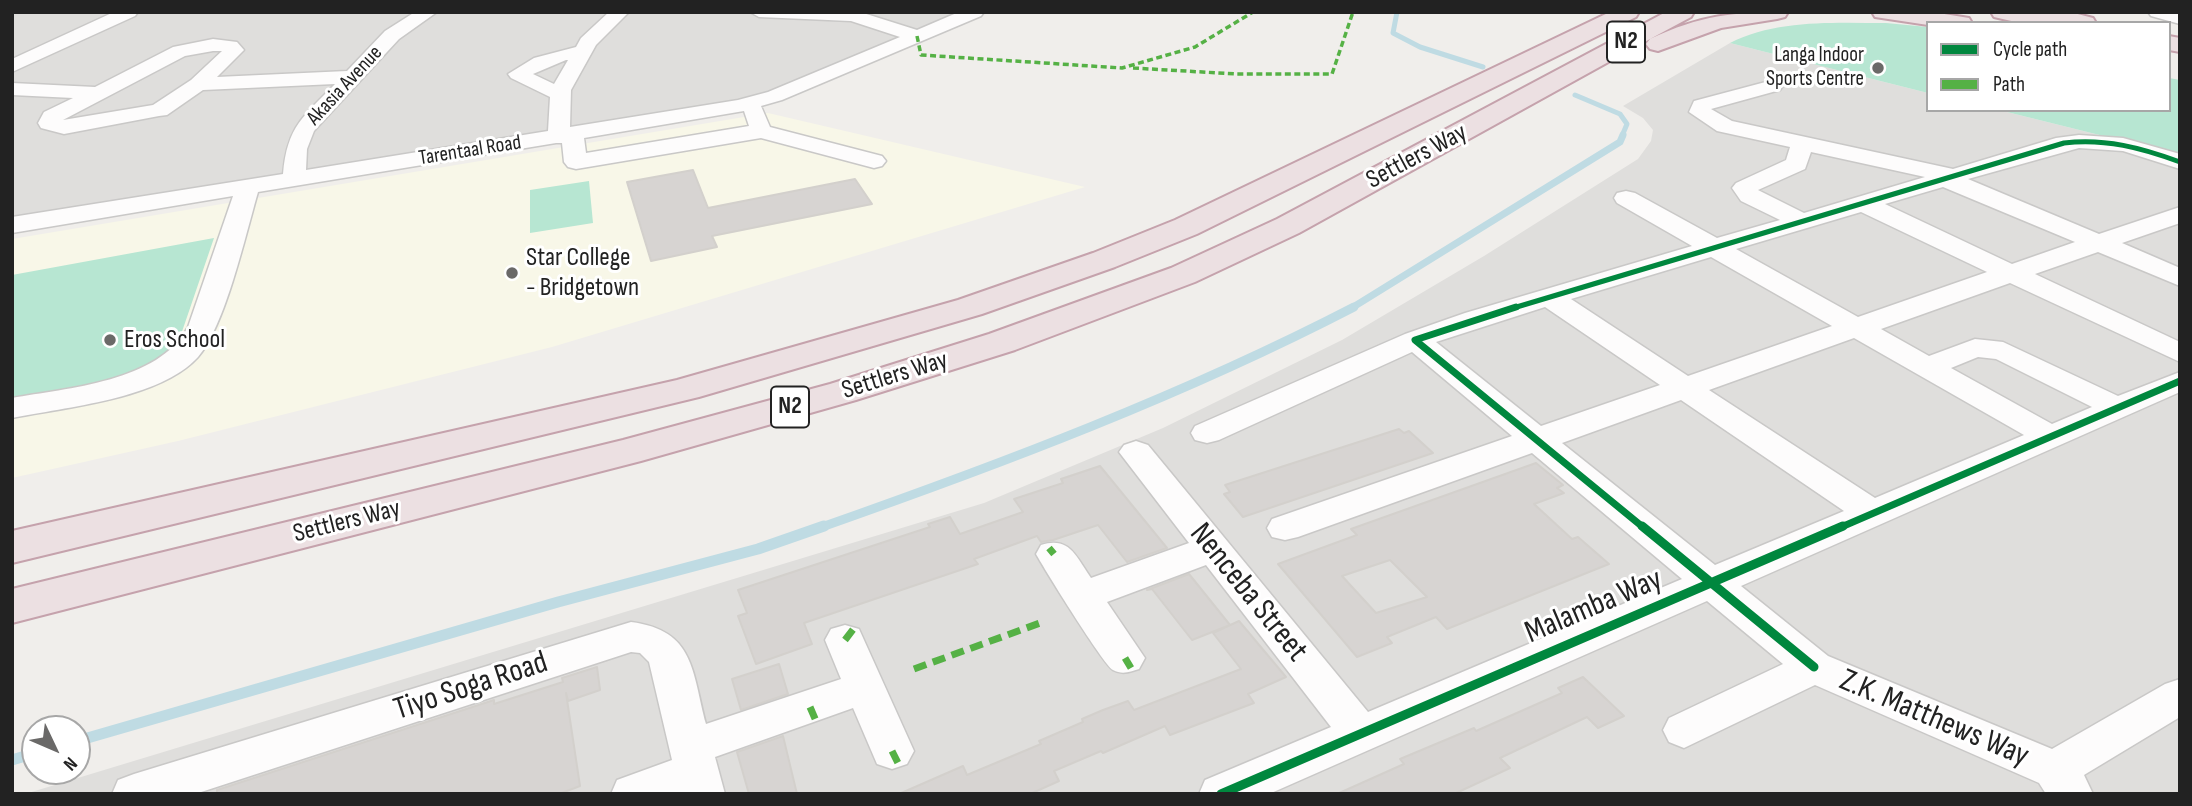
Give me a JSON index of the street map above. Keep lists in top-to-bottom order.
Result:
{
  "streets": {
    "highway": ["N2", "Settlers Way"],
    "street": [
      "Akasia Avenue",
      "Tarentaal Road",
      "Nenceba Street",
      "Malamba Way",
      "Tiyo Soga Road",
      "Z.K. Matthews Way"
    ]
  },
  "crossings": [
    ["Akasia Avenue", "Tarentaal Road"],
    ["Nenceba Street", "Malamba Way"],
    ["Malamba Way", "Z.K. Matthews Way"]
  ],
  "places": ["Langa Indoor Sports Centre", "Star College - Bridgetown", "Eros School"],
  "legend": ["Cycle path", "Path"],
  "north": "bottom right"
}
